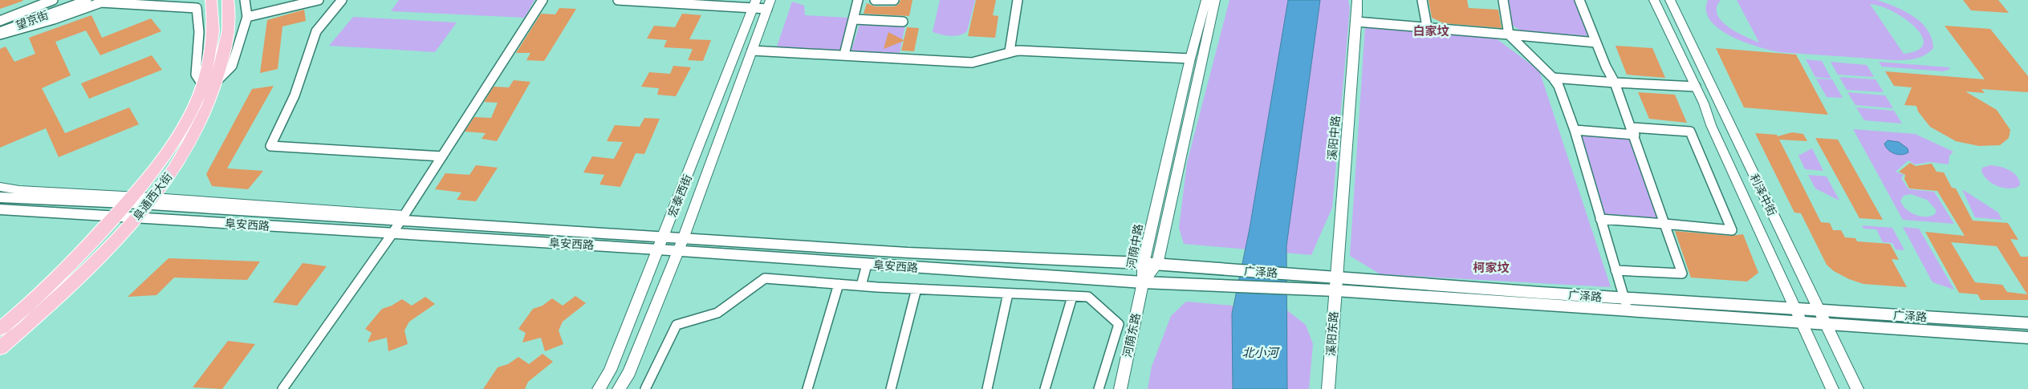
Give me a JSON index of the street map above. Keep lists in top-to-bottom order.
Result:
{
  "streets": {
    "main road": [
      "望京街",
      "阜通西大街",
      "阜安西路",
      "广泽路"
    ],
    "street": [
      "溪阳中路",
      "利泽中街",
      "宏泰西街",
      "河荫中路",
      "溪阳东路",
      "河荫东路"
    ]
  },
  "crossings": [
    ["溪阳中路", "广泽路"],
    ["溪阳中路", "溪阳东路"],
    ["利泽中街", "广泽路"],
    ["宏泰西街", "阜安西路"],
    ["阜通西大街", "阜安西路"],
    ["阜安西路", "河荫中路"],
    ["阜安西路", "广泽路"],
    ["阜安西路", "河荫东路"],
    ["河荫中路", "广泽路"],
    ["河荫中路", "河荫东路"],
    ["广泽路", "溪阳东路"],
    ["广泽路", "河荫东路"]
  ],
  "districts": ["白家坟", "柯家坟"],
  "water": ["北小河"]
}
